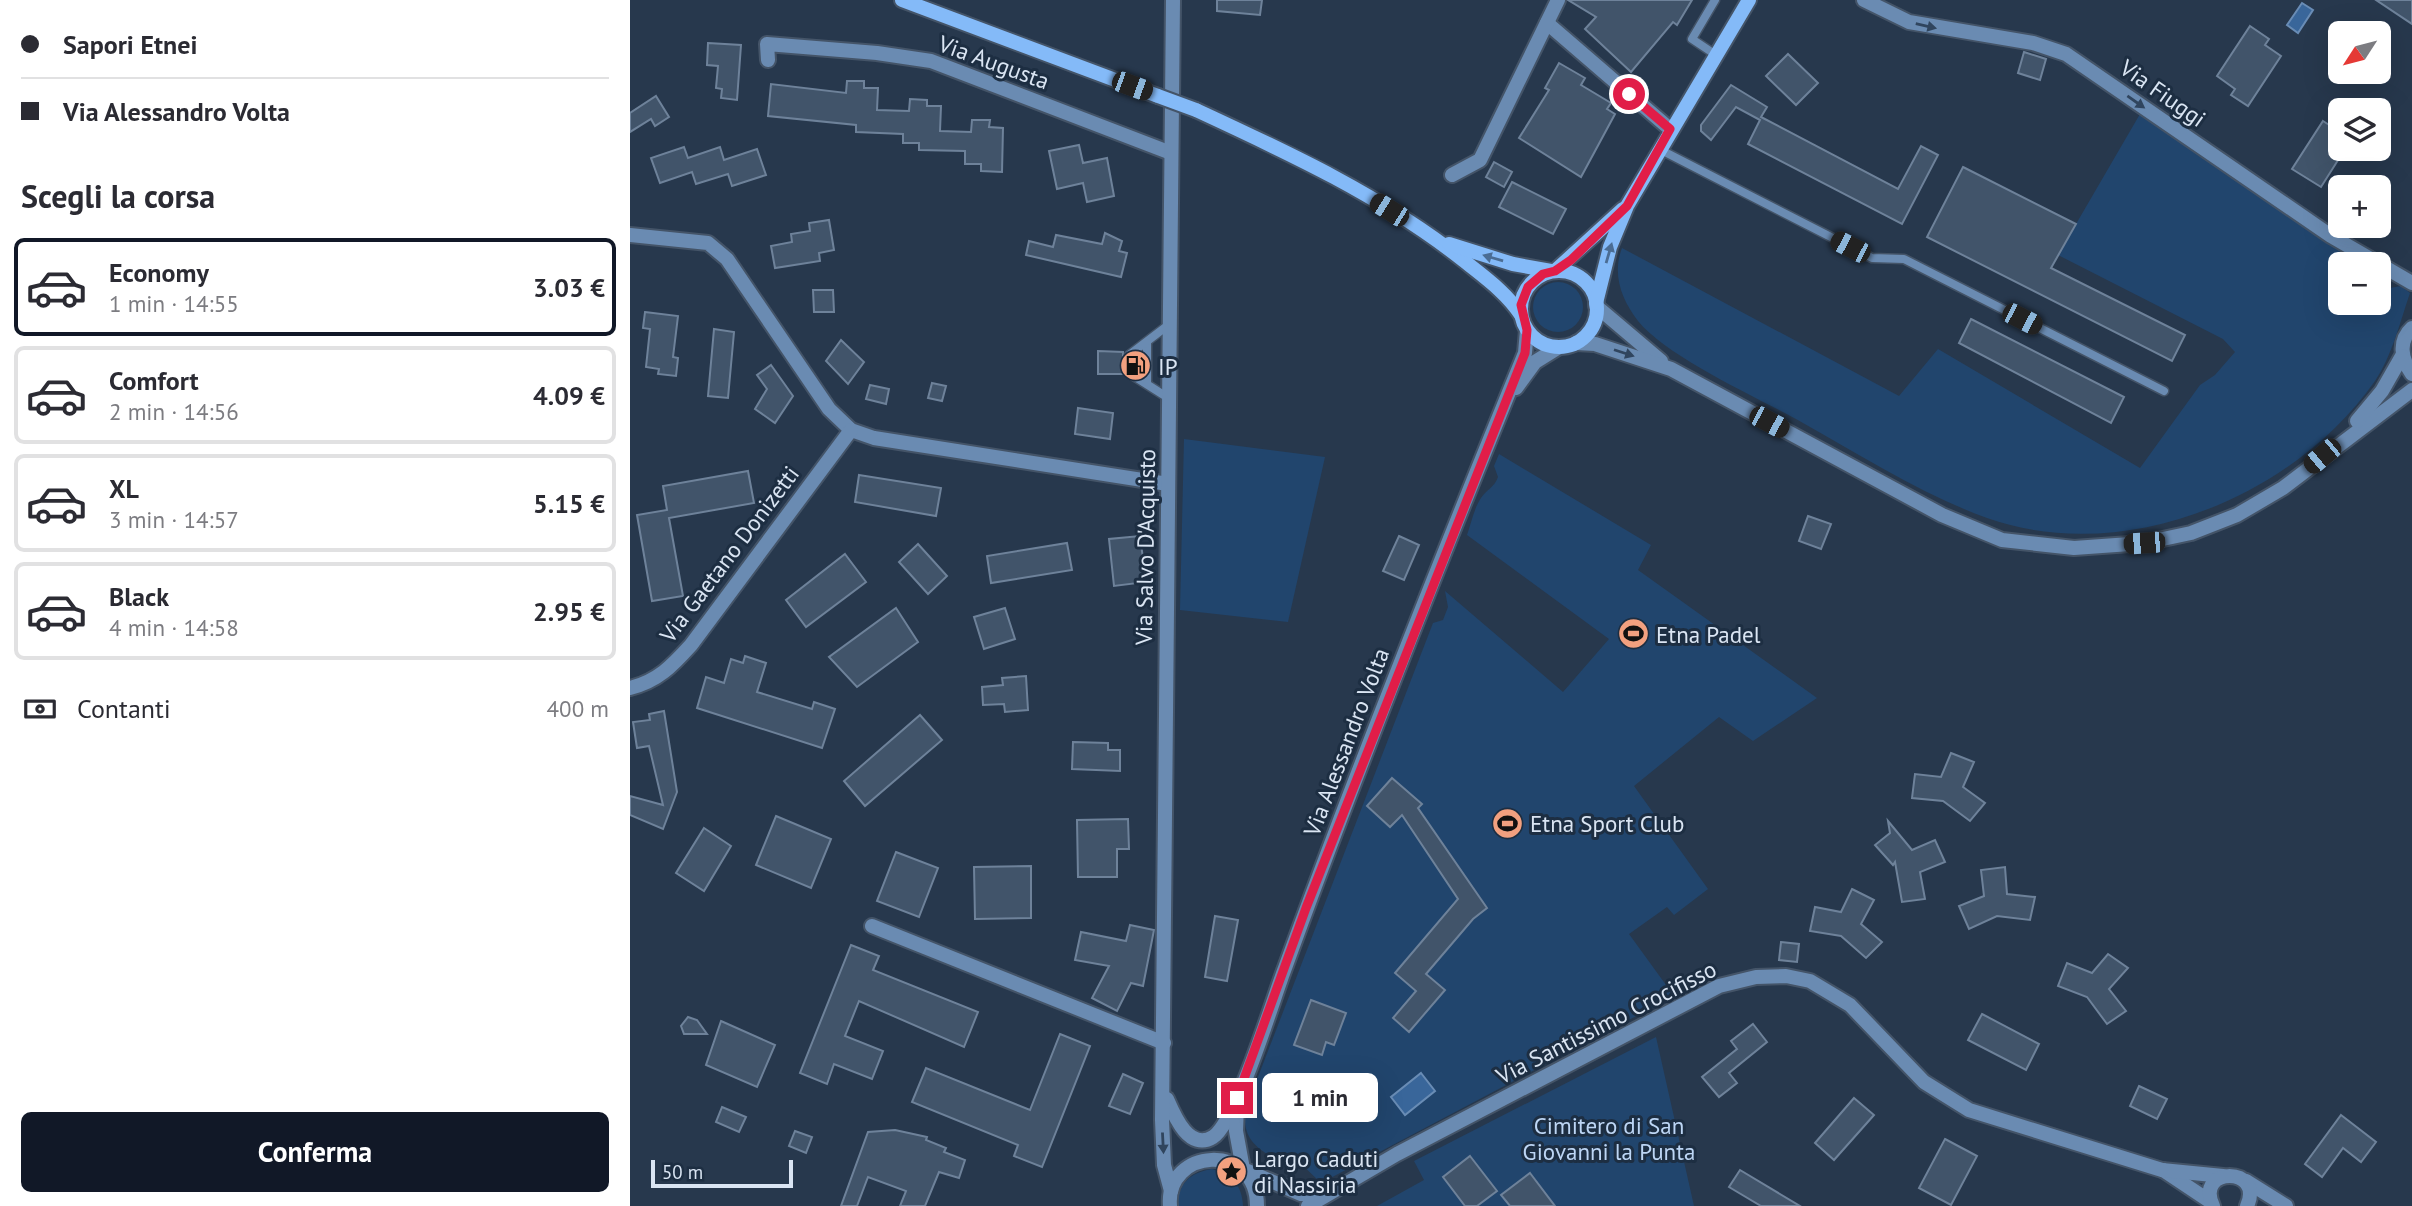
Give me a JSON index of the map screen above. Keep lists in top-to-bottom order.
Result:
{
  "streets": {
    "street": [
      "Via Augusta",
      "Via Fiuggi",
      "Via Salvo D'Acquisto",
      "Via Gaetano Donizetti",
      "Via Alessandro Volta",
      "Via Santissimo Crocifisso"
    ]
  },
  "crossings": [
    ["Via Augusta", "Via Salvo D'Acquisto"]
  ],
  "one_way": ["Via Fiuggi"],
  "parks": ["Cimitero di San Giovanni la Punta"],
  "places": {
    "fuel station": ["IP"],
    "sports": ["Etna Padel", "Etna Sport Club"],
    "place": ["Largo Caduti di Nassiria"]
  },
  "scale_bar": "50 m",
  "north": "bottom left",
  "page": {
    "banner": ["Sapori Etnei", "Via Alessandro Volta"],
    "map_buttons": ["+", "−"],
    "heading": "Scegli la corsa",
    "list": [
      {
        "name": "Economy",
        "note": "1 min · 14:55",
        "value": "3.03 €"
      },
      {
        "name": "Comfort",
        "note": "2 min · 14:56",
        "value": "4.09 €"
      },
      {
        "name": "XL",
        "note": "3 min · 14:57",
        "value": "5.15 €"
      },
      {
        "name": "Black",
        "note": "4 min · 14:58",
        "value": "2.95 €"
      }
    ],
    "pay": ["Contanti", "400 m"],
    "bubble": "1 min",
    "buttons": "Conferma",
    "scale": "50 m"
  }
}
